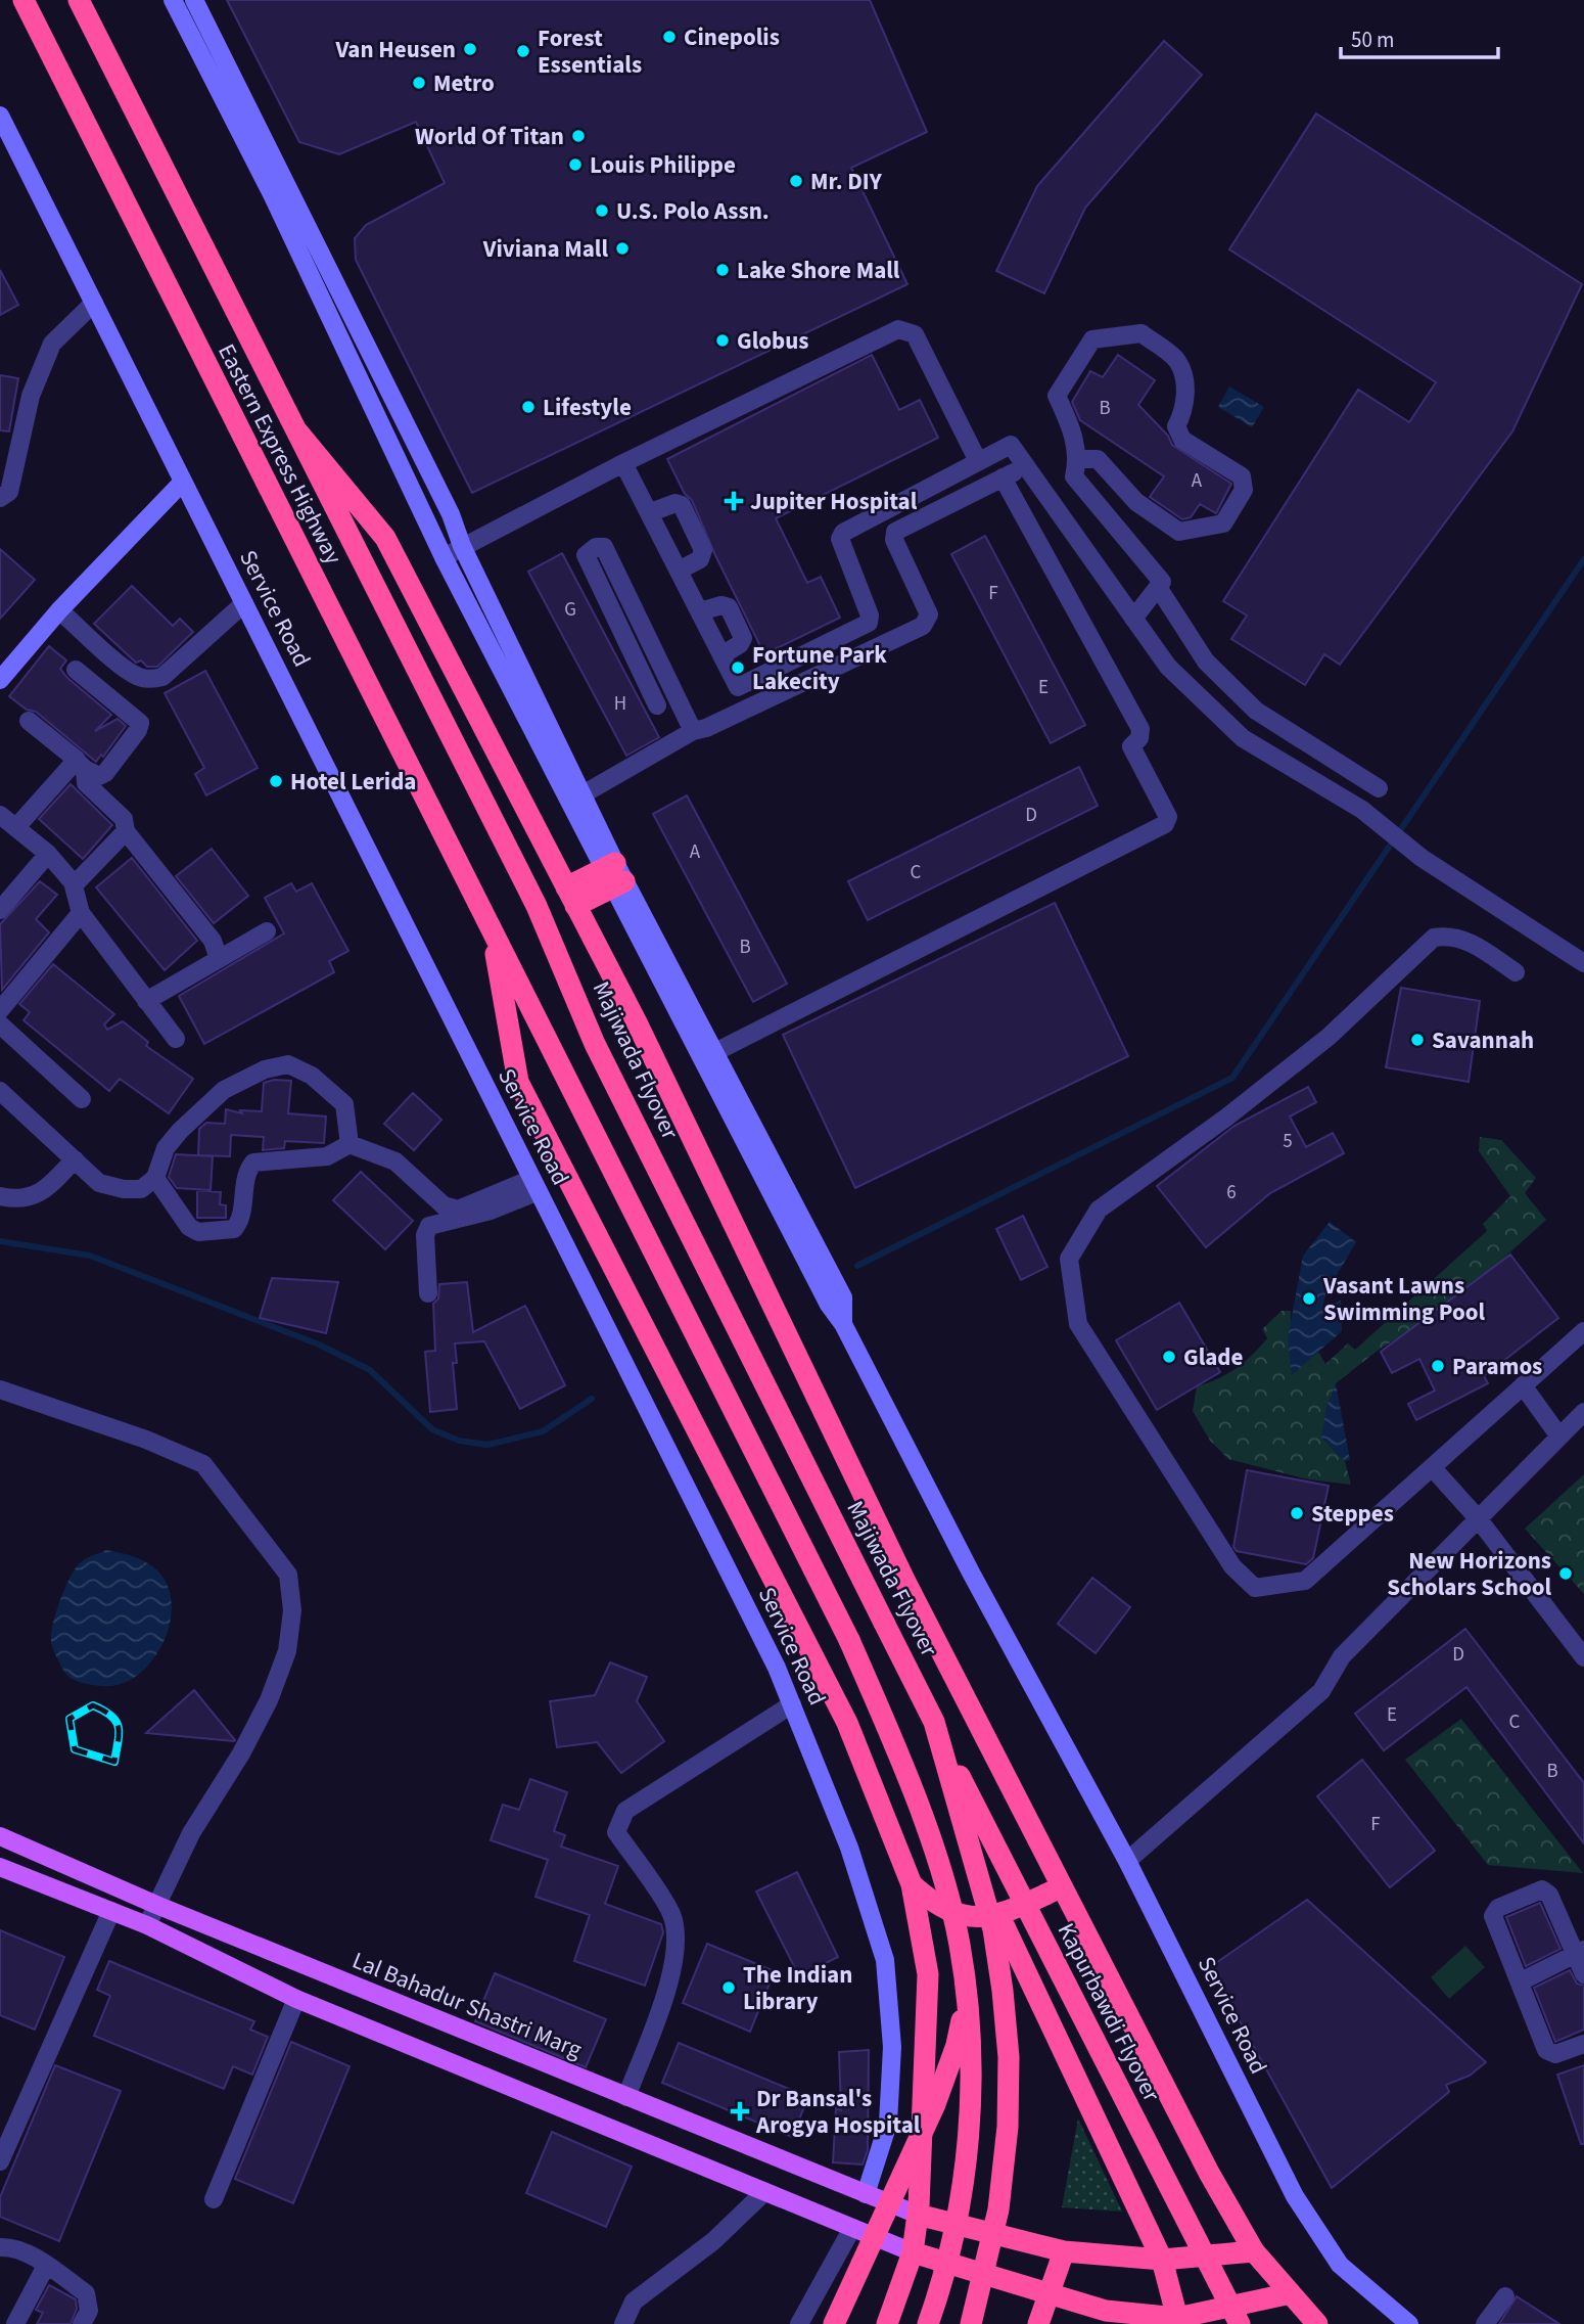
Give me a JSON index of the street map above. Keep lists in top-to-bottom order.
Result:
{
  "streets": {
    "highway": ["Eastern Express Highway", "Majiwada Flyover", "Kapurbawdi Flyover"],
    "main road": ["Lal Bahadur Shastri Marg"],
    "street": ["Service Road"]
  },
  "crossings": [
    ["Eastern Express Highway", "Majiwada Flyover"],
    ["Service Road", "Lal Bahadur Shastri Marg"],
    ["Majiwada Flyover", "Kapurbawdi Flyover"]
  ],
  "places": {
    "other": [
      "Cinepolis",
      "Van Heusen",
      "Forest Essentials",
      "Metro",
      "World Of Titan",
      "Louis Philippe",
      "Mr. DIY",
      "U.S. Polo Assn.",
      "Viviana Mall",
      "Lake Shore Mall",
      "Globus",
      "Lifestyle",
      "Fortune Park Lakecity",
      "Hotel Lerida",
      "Savannah",
      "Vasant Lawns Swimming Pool",
      "Glade",
      "Paramos",
      "Steppes",
      "New Horizons Scholars School",
      "The Indian Library"
    ],
    "health": ["Jupiter Hospital", "Dr Bansal's Arogya Hospital"]
  },
  "house_numbers": [
    "B",
    "A",
    "F",
    "G",
    "E",
    "H",
    "D",
    "A",
    "C",
    "B",
    "5",
    "6",
    "D",
    "E",
    "C",
    "B",
    "F"
  ],
  "scale_bar": "50 m"
}
